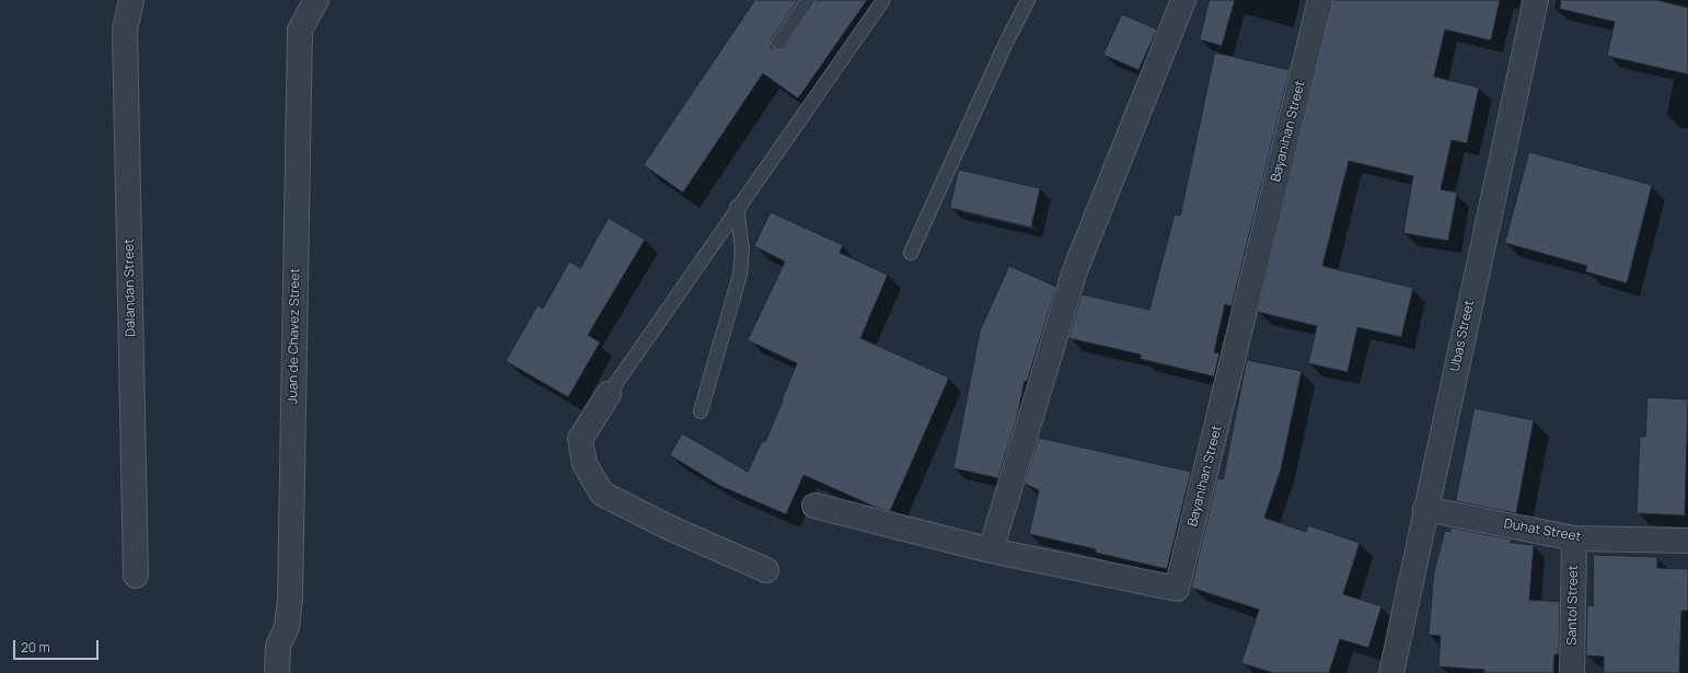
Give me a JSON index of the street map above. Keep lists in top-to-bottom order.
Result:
{
  "streets": {
    "street": [
      "Bayanihan Street",
      "Dalandan Street",
      "Juan de Chavez Street",
      "Ubas Street",
      "Duhat Street",
      "Santol Street"
    ]
  },
  "crossings": [
    ["Ubas Street", "Duhat Street"],
    ["Duhat Street", "Santol Street"]
  ],
  "scale_bar": "20 m"
}
